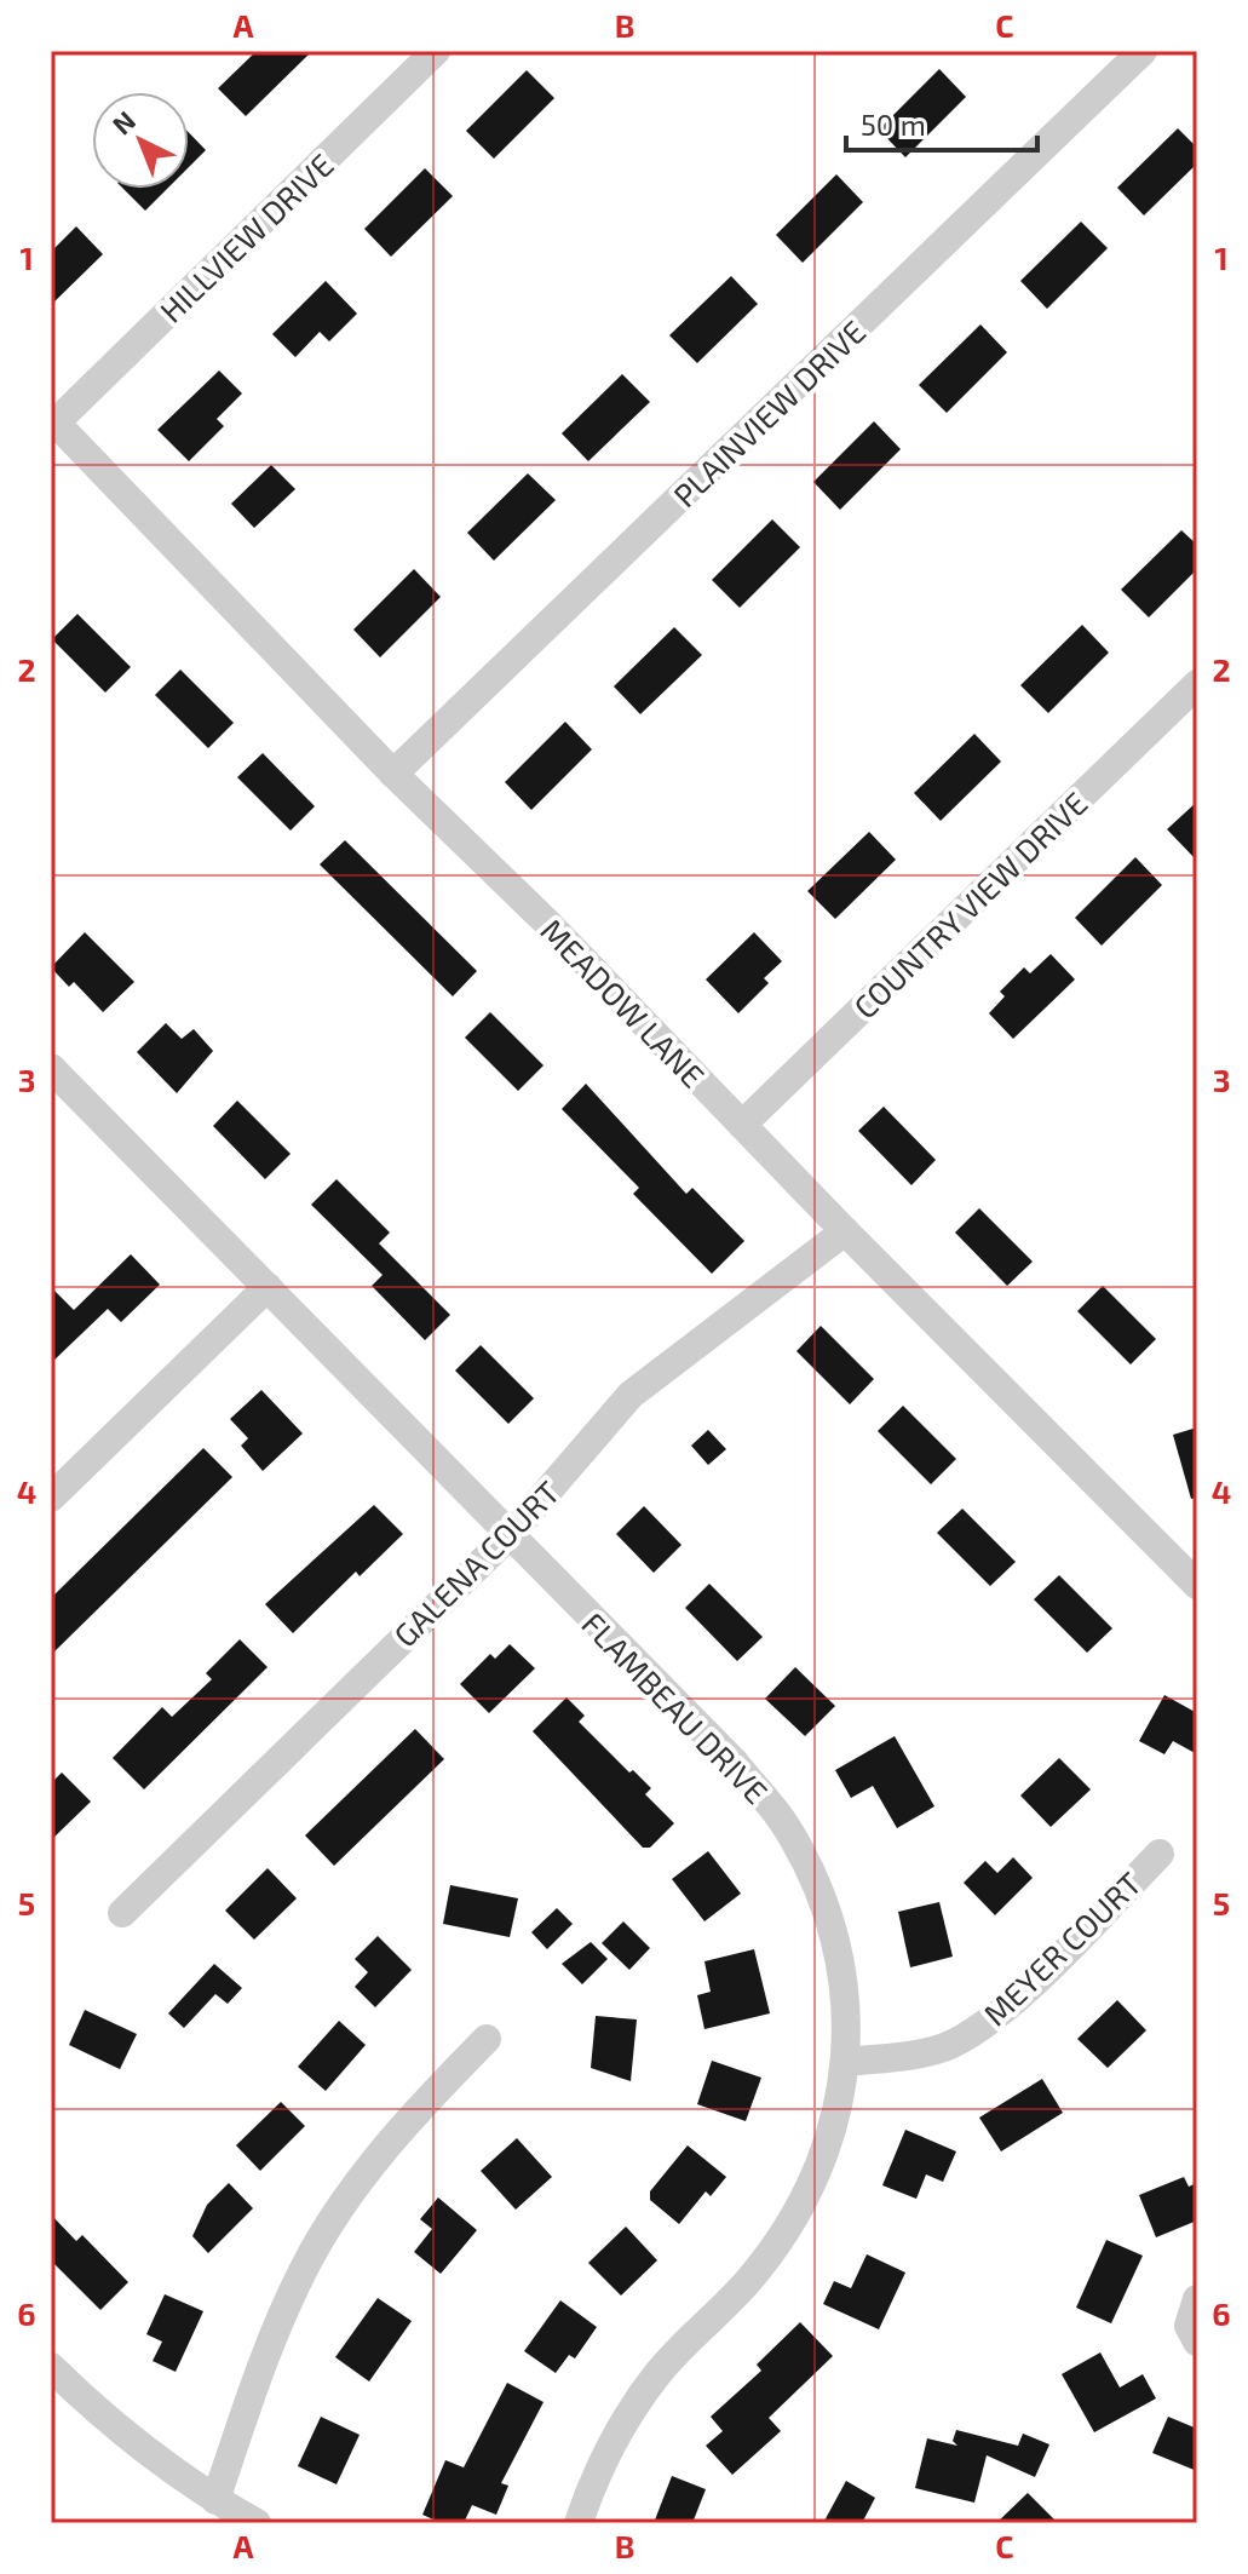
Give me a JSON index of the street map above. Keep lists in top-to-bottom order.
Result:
{
  "streets": {
    "street": [
      "HILLVIEW DRIVE",
      "PLAINVIEW DRIVE",
      "COUNTRY VIEW DRIVE",
      "MEADOW LANE",
      "GALENA COURT",
      "FLAMBEAU DRIVE",
      "MEYER COURT"
    ]
  },
  "crossings": [
    ["HILLVIEW DRIVE", "MEADOW LANE"],
    ["PLAINVIEW DRIVE", "MEADOW LANE"],
    ["COUNTRY VIEW DRIVE", "MEADOW LANE"],
    ["MEADOW LANE", "GALENA COURT"],
    ["GALENA COURT", "FLAMBEAU DRIVE"],
    ["FLAMBEAU DRIVE", "MEYER COURT"]
  ],
  "scale_bar": "50 m",
  "north": "top left",
  "grid": {
    "columns": ["A", "B", "C"],
    "rows": [
      "1",
      "2",
      "3",
      "4",
      "5",
      "6"
    ]
  }
}
